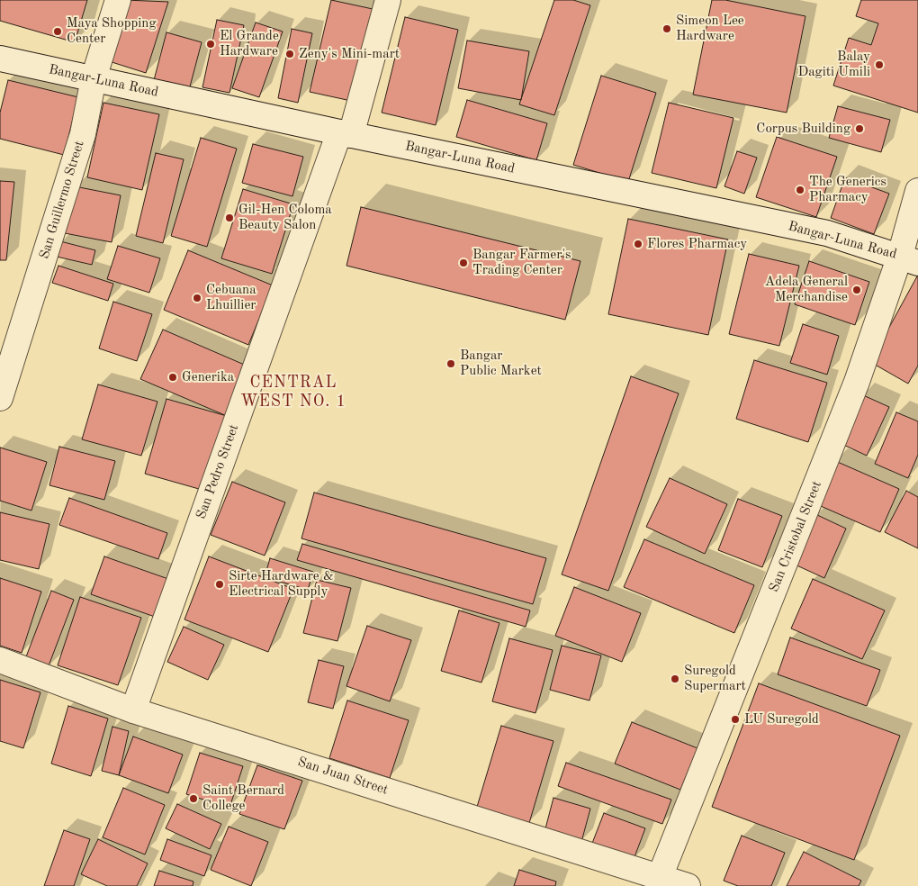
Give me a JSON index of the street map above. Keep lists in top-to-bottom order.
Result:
{
  "streets": {
    "street": [
      "Bangar-Luna Road",
      "San Guillermo Street",
      "San Pedro Street",
      "San Cristobal Street",
      "San Juan Street"
    ]
  },
  "crossings": [
    ["Bangar-Luna Road", "San Guillermo Street"],
    ["Bangar-Luna Road", "San Pedro Street"],
    ["Bangar-Luna Road", "San Cristobal Street"],
    ["San Pedro Street", "San Juan Street"],
    ["San Cristobal Street", "San Juan Street"]
  ],
  "districts": ["CENTRAL WEST NO. 1"],
  "places": [
    "Simeon Lee Hardware",
    "Maya Shopping Center",
    "El Grande Hardware",
    "Zeny's Mini-mart",
    "Balay Dagiti Umili",
    "Corpus Building",
    "The Generics Pharmacy",
    "Gil-Hen Coloma Beauty Salon",
    "Flores Pharmacy",
    "Bangar Farmer's Trading Center",
    "Adela General Merchandise",
    "Cebuana Lhuillier",
    "Bangar Public Market",
    "Generika",
    "Sirte Hardware & Electrical Supply",
    "Suregold Supermart",
    "LU Suregold",
    "Saint Bernard College"
  ]
}
